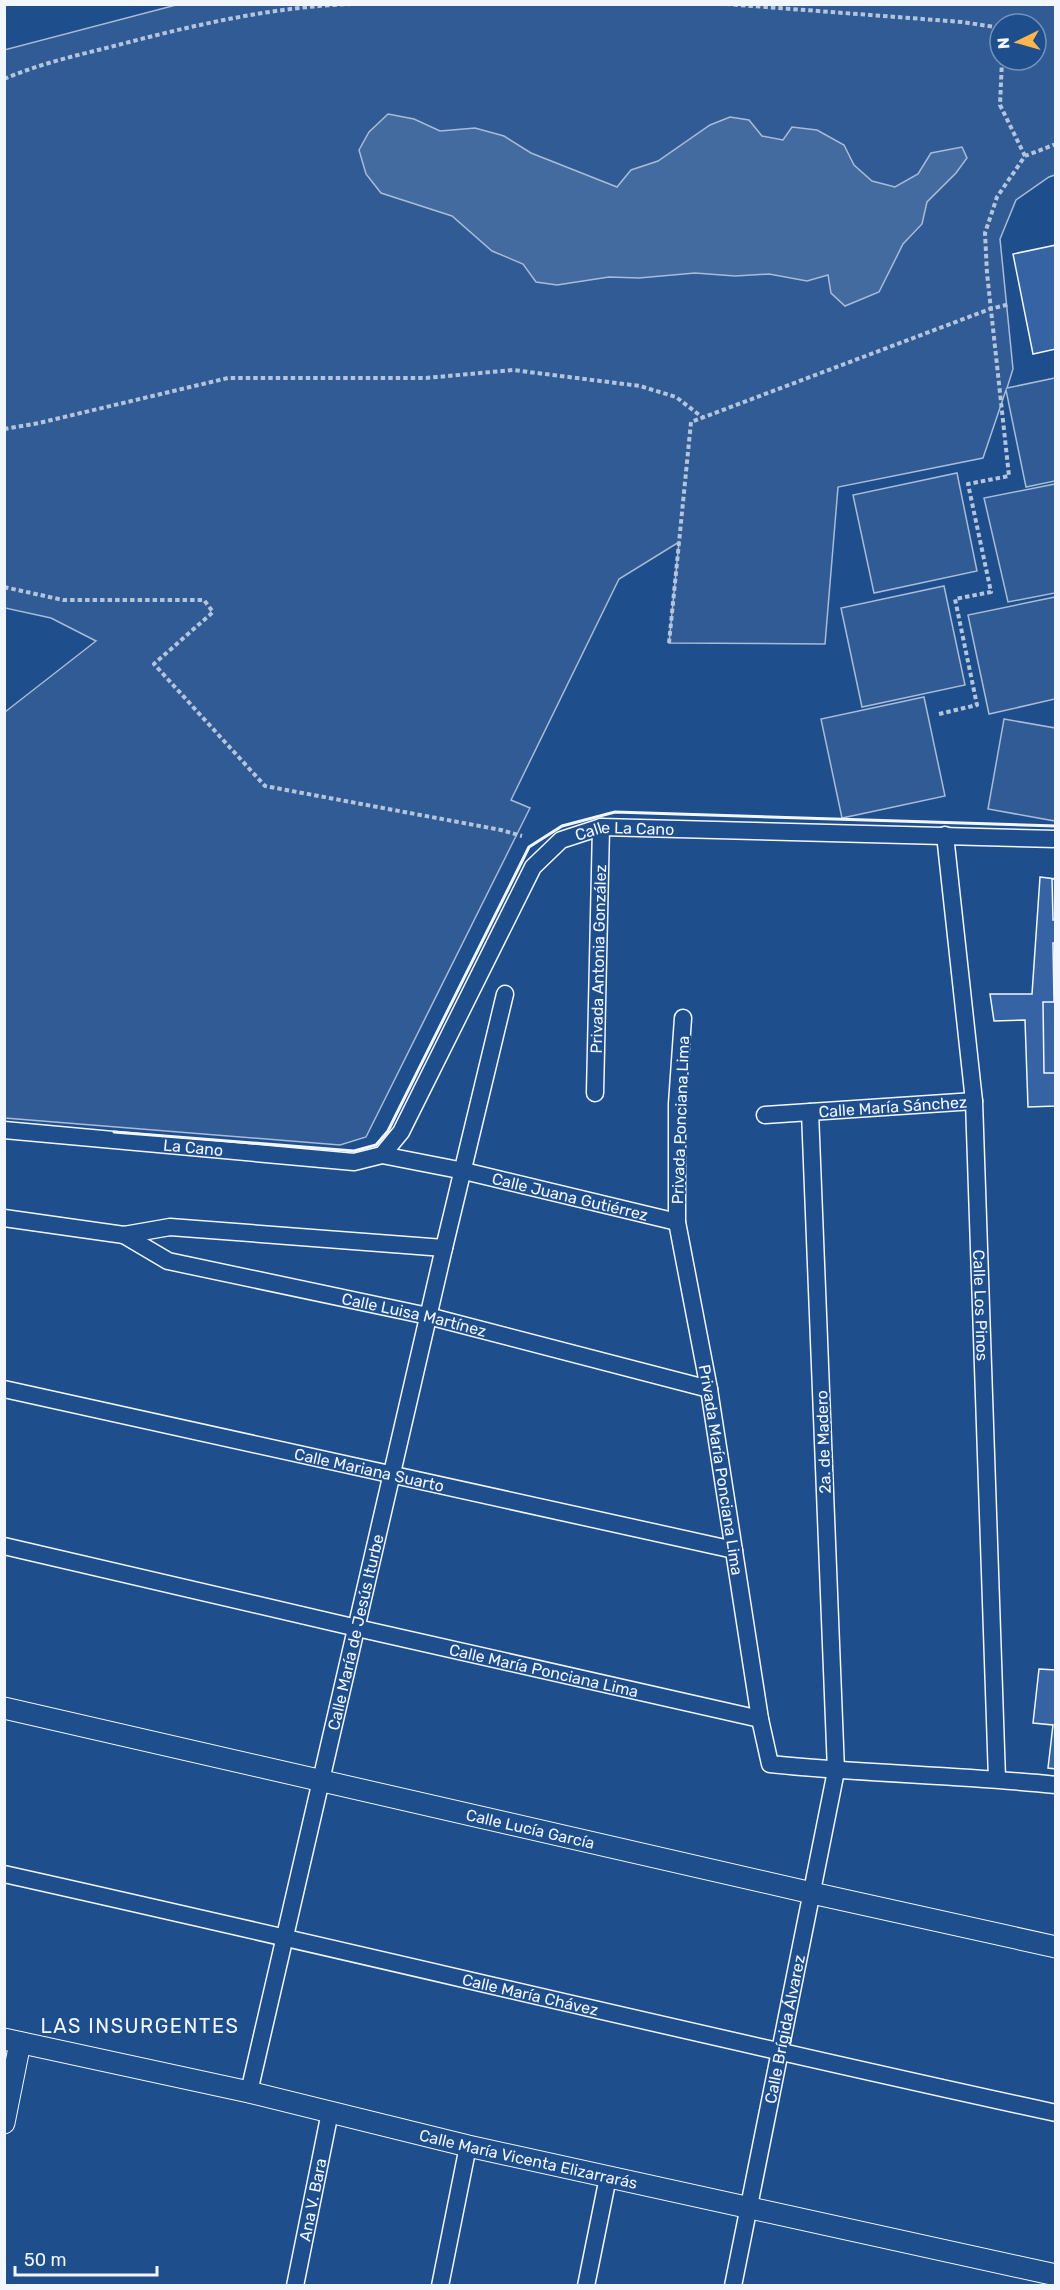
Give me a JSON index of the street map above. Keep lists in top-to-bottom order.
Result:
{
  "streets": {
    "street": [
      "Calle La Cano",
      "Privada Antonia González",
      "Calle María Sánchez",
      "Privada Ponciana Lima",
      "La Cano",
      "Calle Juana Gutiérrez",
      "Calle Los Pinos",
      "Calle Luisa Martínez",
      "2a. de Madero",
      "Calle Mariana Suarto",
      "Privada María Ponciana Lima",
      "Calle María de Jesús Iturbe",
      "Calle María Ponciana Lima",
      "Calle Lucía García",
      "Calle María Chávez",
      "Calle Brígida Álvarez",
      "Calle María Vicenta Elizarrarás",
      "Ana V. Bara"
    ]
  },
  "crossings": [
    ["Calle La Cano", "Privada Antonia González"],
    ["Calle La Cano", "La Cano"],
    ["Calle La Cano", "Calle Juana Gutiérrez"],
    ["Calle La Cano", "Calle Los Pinos"],
    ["Calle María Sánchez", "Calle Los Pinos"],
    ["Calle María Sánchez", "2a. de Madero"],
    ["Privada Ponciana Lima", "Calle Juana Gutiérrez"],
    ["Privada Ponciana Lima", "Privada María Ponciana Lima"],
    ["La Cano", "Calle Juana Gutiérrez"],
    ["Calle Juana Gutiérrez", "Privada María Ponciana Lima"],
    ["Calle Juana Gutiérrez", "Calle María de Jesús Iturbe"],
    ["Calle Luisa Martínez", "Privada María Ponciana Lima"],
    ["Calle Luisa Martínez", "Calle María de Jesús Iturbe"],
    ["2a. de Madero", "Calle Brígida Álvarez"],
    ["Calle Mariana Suarto", "Privada María Ponciana Lima"],
    ["Calle Mariana Suarto", "Calle María de Jesús Iturbe"],
    ["Privada María Ponciana Lima", "Calle María Ponciana Lima"],
    ["Calle María de Jesús Iturbe", "Calle María Ponciana Lima"],
    ["Calle María de Jesús Iturbe", "Calle Lucía García"],
    ["Calle María de Jesús Iturbe", "Calle María Chávez"],
    ["Calle María de Jesús Iturbe", "Calle María Vicenta Elizarrarás"],
    ["Calle Lucía García", "Calle Brígida Álvarez"],
    ["Calle María Chávez", "Calle Brígida Álvarez"],
    ["Calle Brígida Álvarez", "Calle María Vicenta Elizarrarás"],
    ["Calle María Vicenta Elizarrarás", "Ana V. Bara"]
  ],
  "districts": ["LAS INSURGENTES"],
  "scale_bar": "50 m",
  "north": "left"
}
